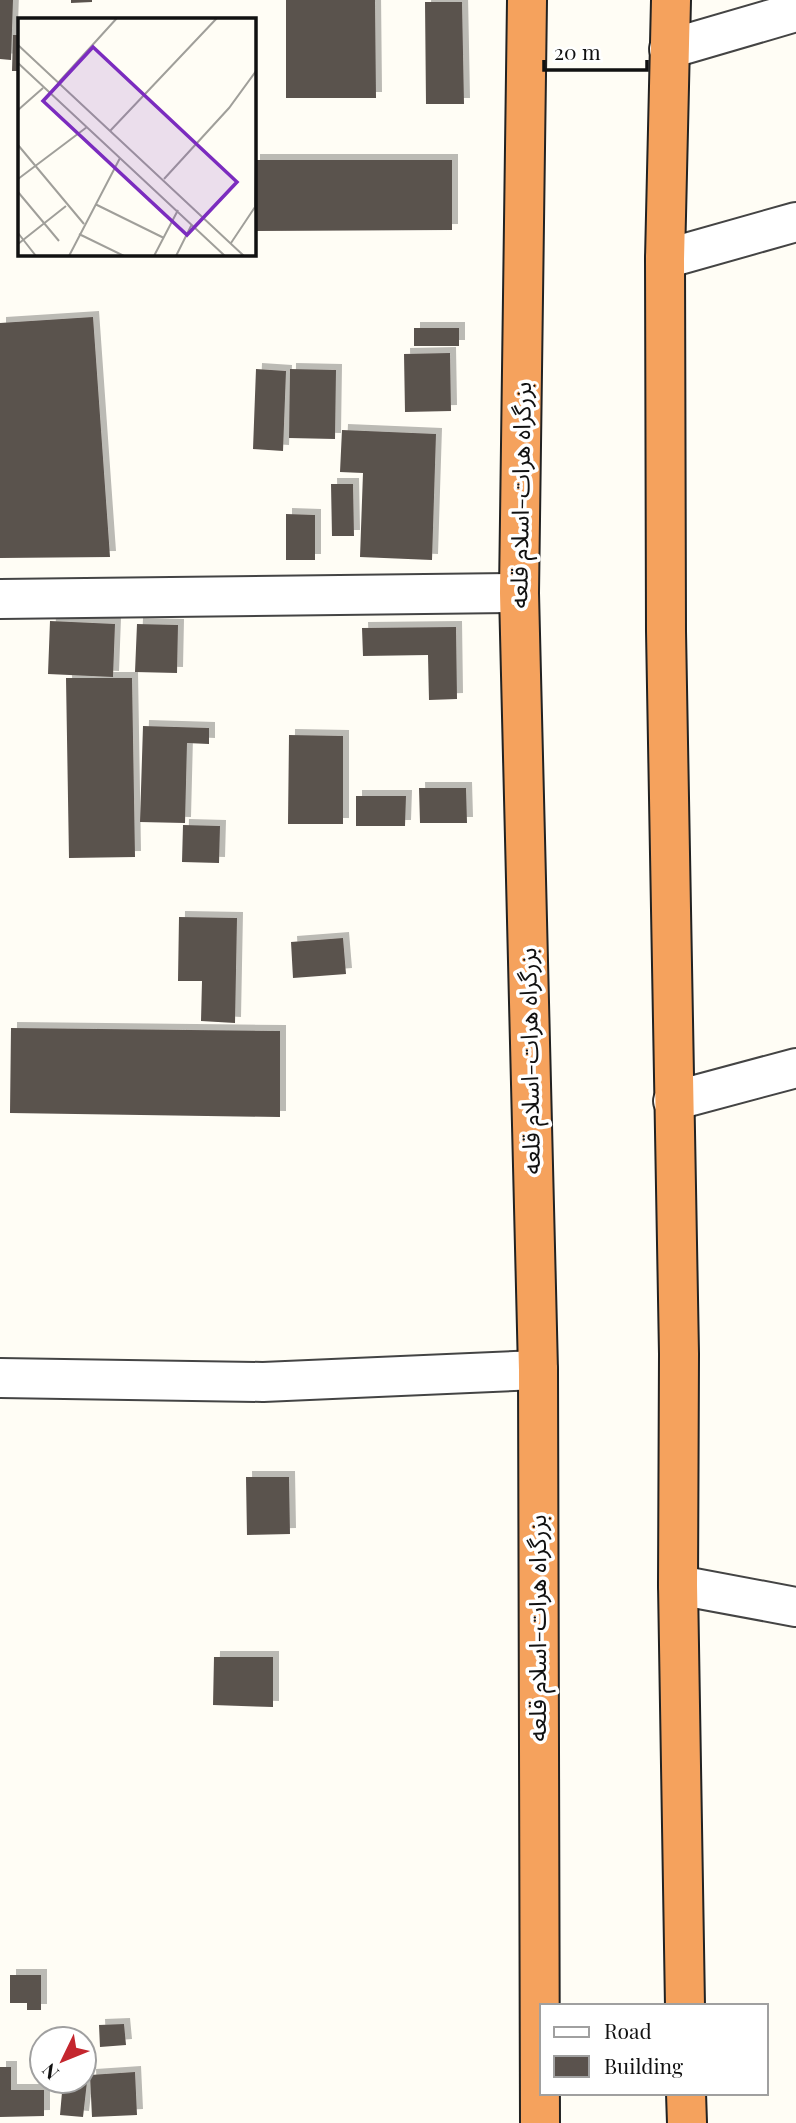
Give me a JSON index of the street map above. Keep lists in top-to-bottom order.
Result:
{
  "streets": {
    "highway": ["بزرگراه هرات-اسلام قلعه"]
  },
  "legend": ["Road", "Building"],
  "scale_bar": "20 m",
  "north": "bottom left"
}
